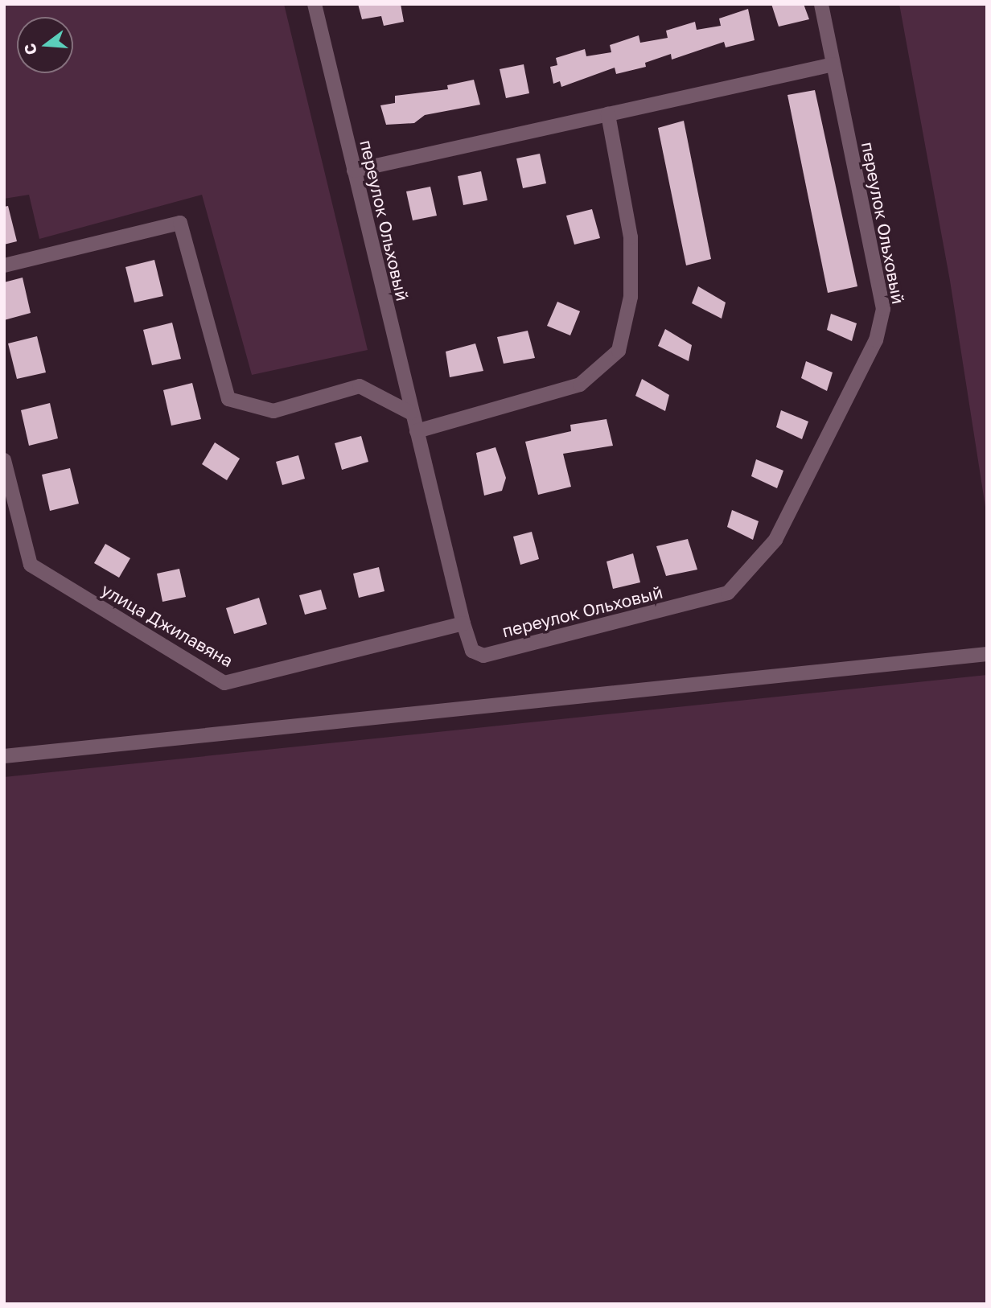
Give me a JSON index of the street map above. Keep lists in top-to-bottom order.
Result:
{
  "streets": {
    "street": ["переулок Ольховый", "улица Джилавяна"]
  },
  "crossings": [
    ["переулок Ольховый", "улица Джилавяна"]
  ],
  "north": "left"
}
